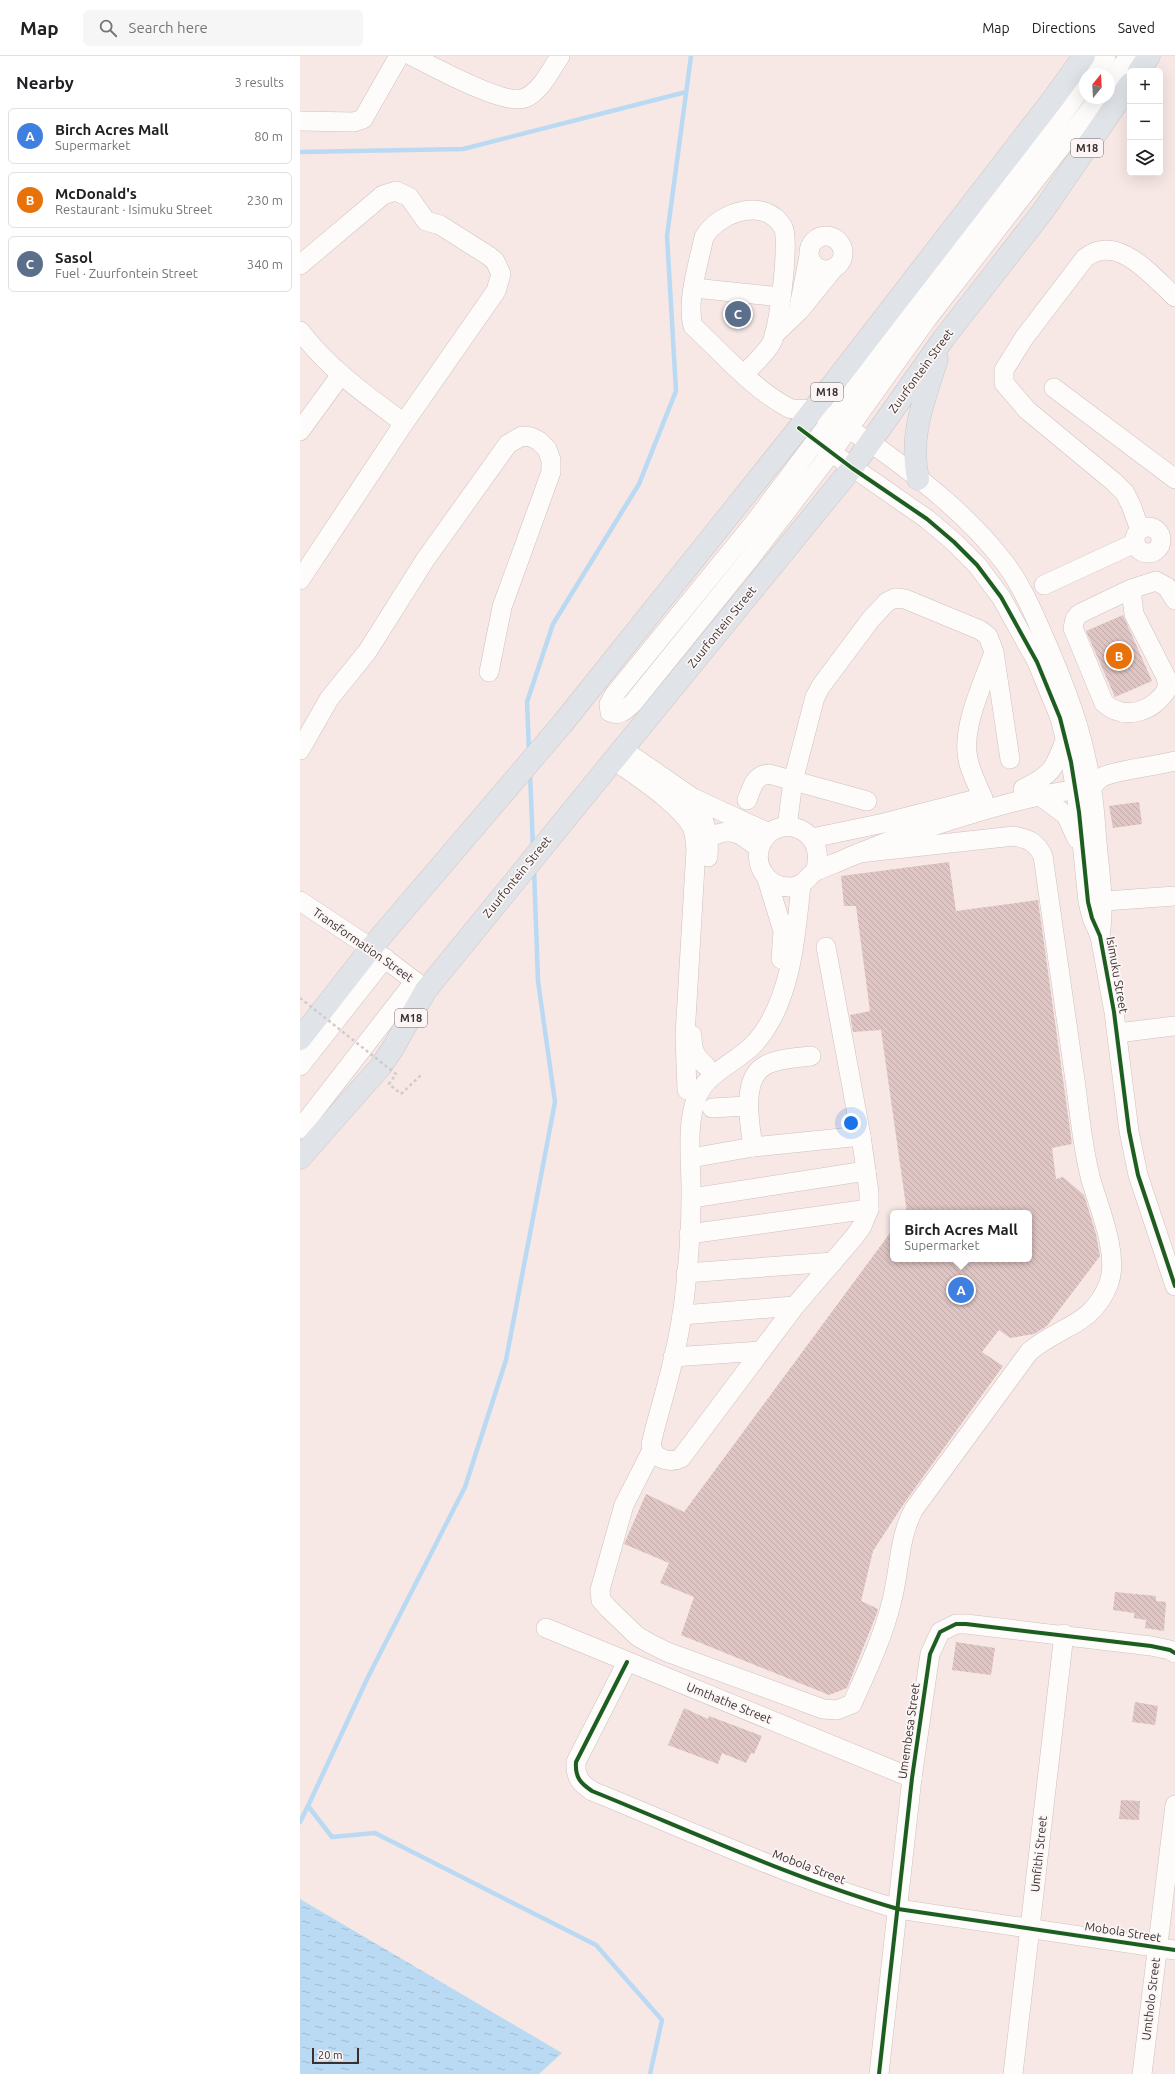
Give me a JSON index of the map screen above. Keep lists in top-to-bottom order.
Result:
{
  "streets": {
    "main road": ["M18", "Zuurfontein Street"],
    "street": [
      "Transformation Street",
      "Isimuku Street",
      "Umthathe Street",
      "Umembesa Street",
      "Umfithi Street",
      "Mobola Street",
      "Umtholo Street"
    ]
  },
  "crossings": [
    ["M18", "Transformation Street"],
    ["M18", "Isimuku Street"],
    ["Zuurfontein Street", "Transformation Street"],
    ["Zuurfontein Street", "Isimuku Street"],
    ["Umthathe Street", "Umembesa Street"],
    ["Umthathe Street", "Mobola Street"],
    ["Umembesa Street", "Umfithi Street"],
    ["Umembesa Street", "Mobola Street"],
    ["Umfithi Street", "Mobola Street"],
    ["Mobola Street", "Umtholo Street"]
  ],
  "scale_bar": "20 m",
  "north": "top",
  "page": {
    "header": "Map",
    "search": "Search here",
    "nav": ["Map", "Directions", "Saved"],
    "heading": ["Nearby", "3 results"],
    "map_buttons": ["+", "−"],
    "list": [
      {
        "mark": "A",
        "name": "Birch Acres Mall",
        "note": "Supermarket",
        "value": "80 m"
      },
      {
        "mark": "B",
        "name": "McDonald's",
        "note": "Restaurant · Isimuku Street",
        "value": "230 m"
      },
      {
        "mark": "C",
        "name": "Sasol",
        "note": "Fuel · Zuurfontein Street",
        "value": "340 m"
      }
    ],
    "pins": ["C", "B", "A"],
    "popup": ["Birch Acres Mall", "Supermarket"],
    "scale": "20 m"
  }
}
